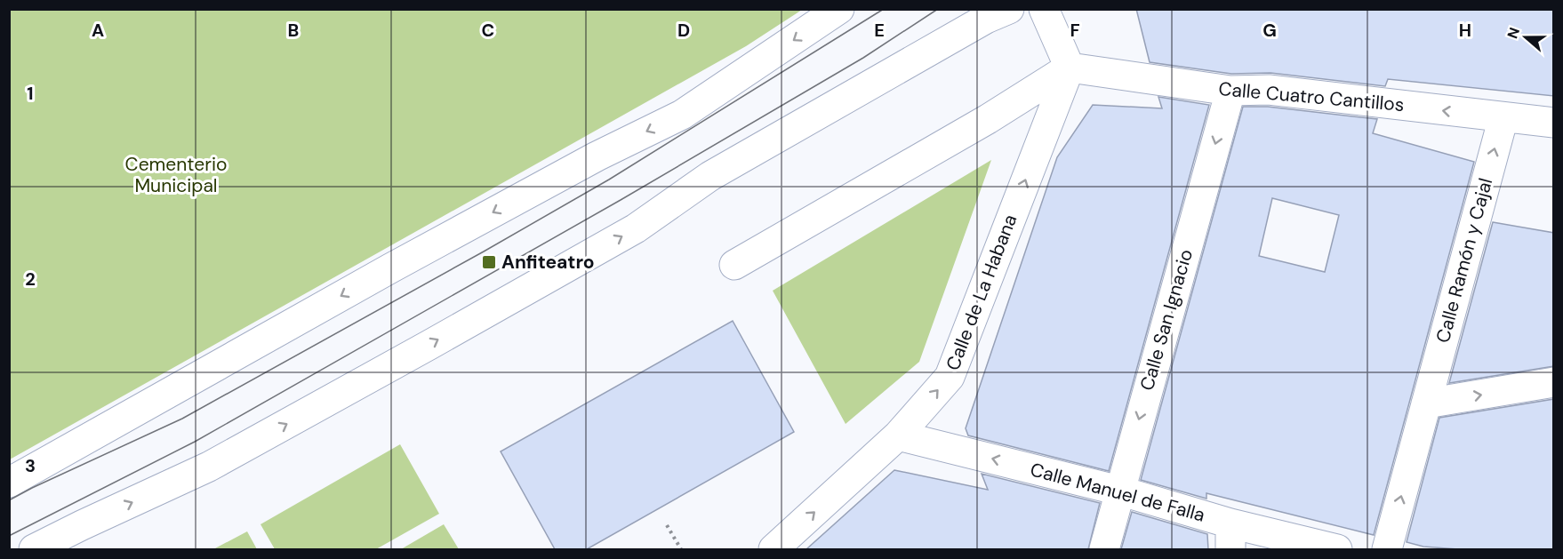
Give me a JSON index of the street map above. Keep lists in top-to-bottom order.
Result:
{
  "streets": {
    "street": [
      "Calle Cuatro Cantillos",
      "Calle Ramón y Cajal",
      "Calle de La Habana",
      "Calle San Ignacio",
      "Calle Manuel de Falla"
    ]
  },
  "crossings": [
    ["Calle Cuatro Cantillos", "Calle Ramón y Cajal"],
    ["Calle Cuatro Cantillos", "Calle de La Habana"],
    ["Calle Cuatro Cantillos", "Calle San Ignacio"],
    ["Calle de La Habana", "Calle Manuel de Falla"],
    ["Calle San Ignacio", "Calle Manuel de Falla"]
  ],
  "one_way": [
    "Calle Cuatro Cantillos",
    "Calle Ramón y Cajal",
    "Calle de La Habana",
    "Calle San Ignacio",
    "Calle Manuel de Falla"
  ],
  "parks": ["Cementerio Municipal"],
  "places": {
    "transit": ["Anfiteatro"]
  },
  "north": "left",
  "grid": {
    "columns": [
      "A",
      "B",
      "C",
      "D",
      "E",
      "F",
      "G",
      "H"
    ],
    "rows": ["1", "2", "3"]
  }
}
